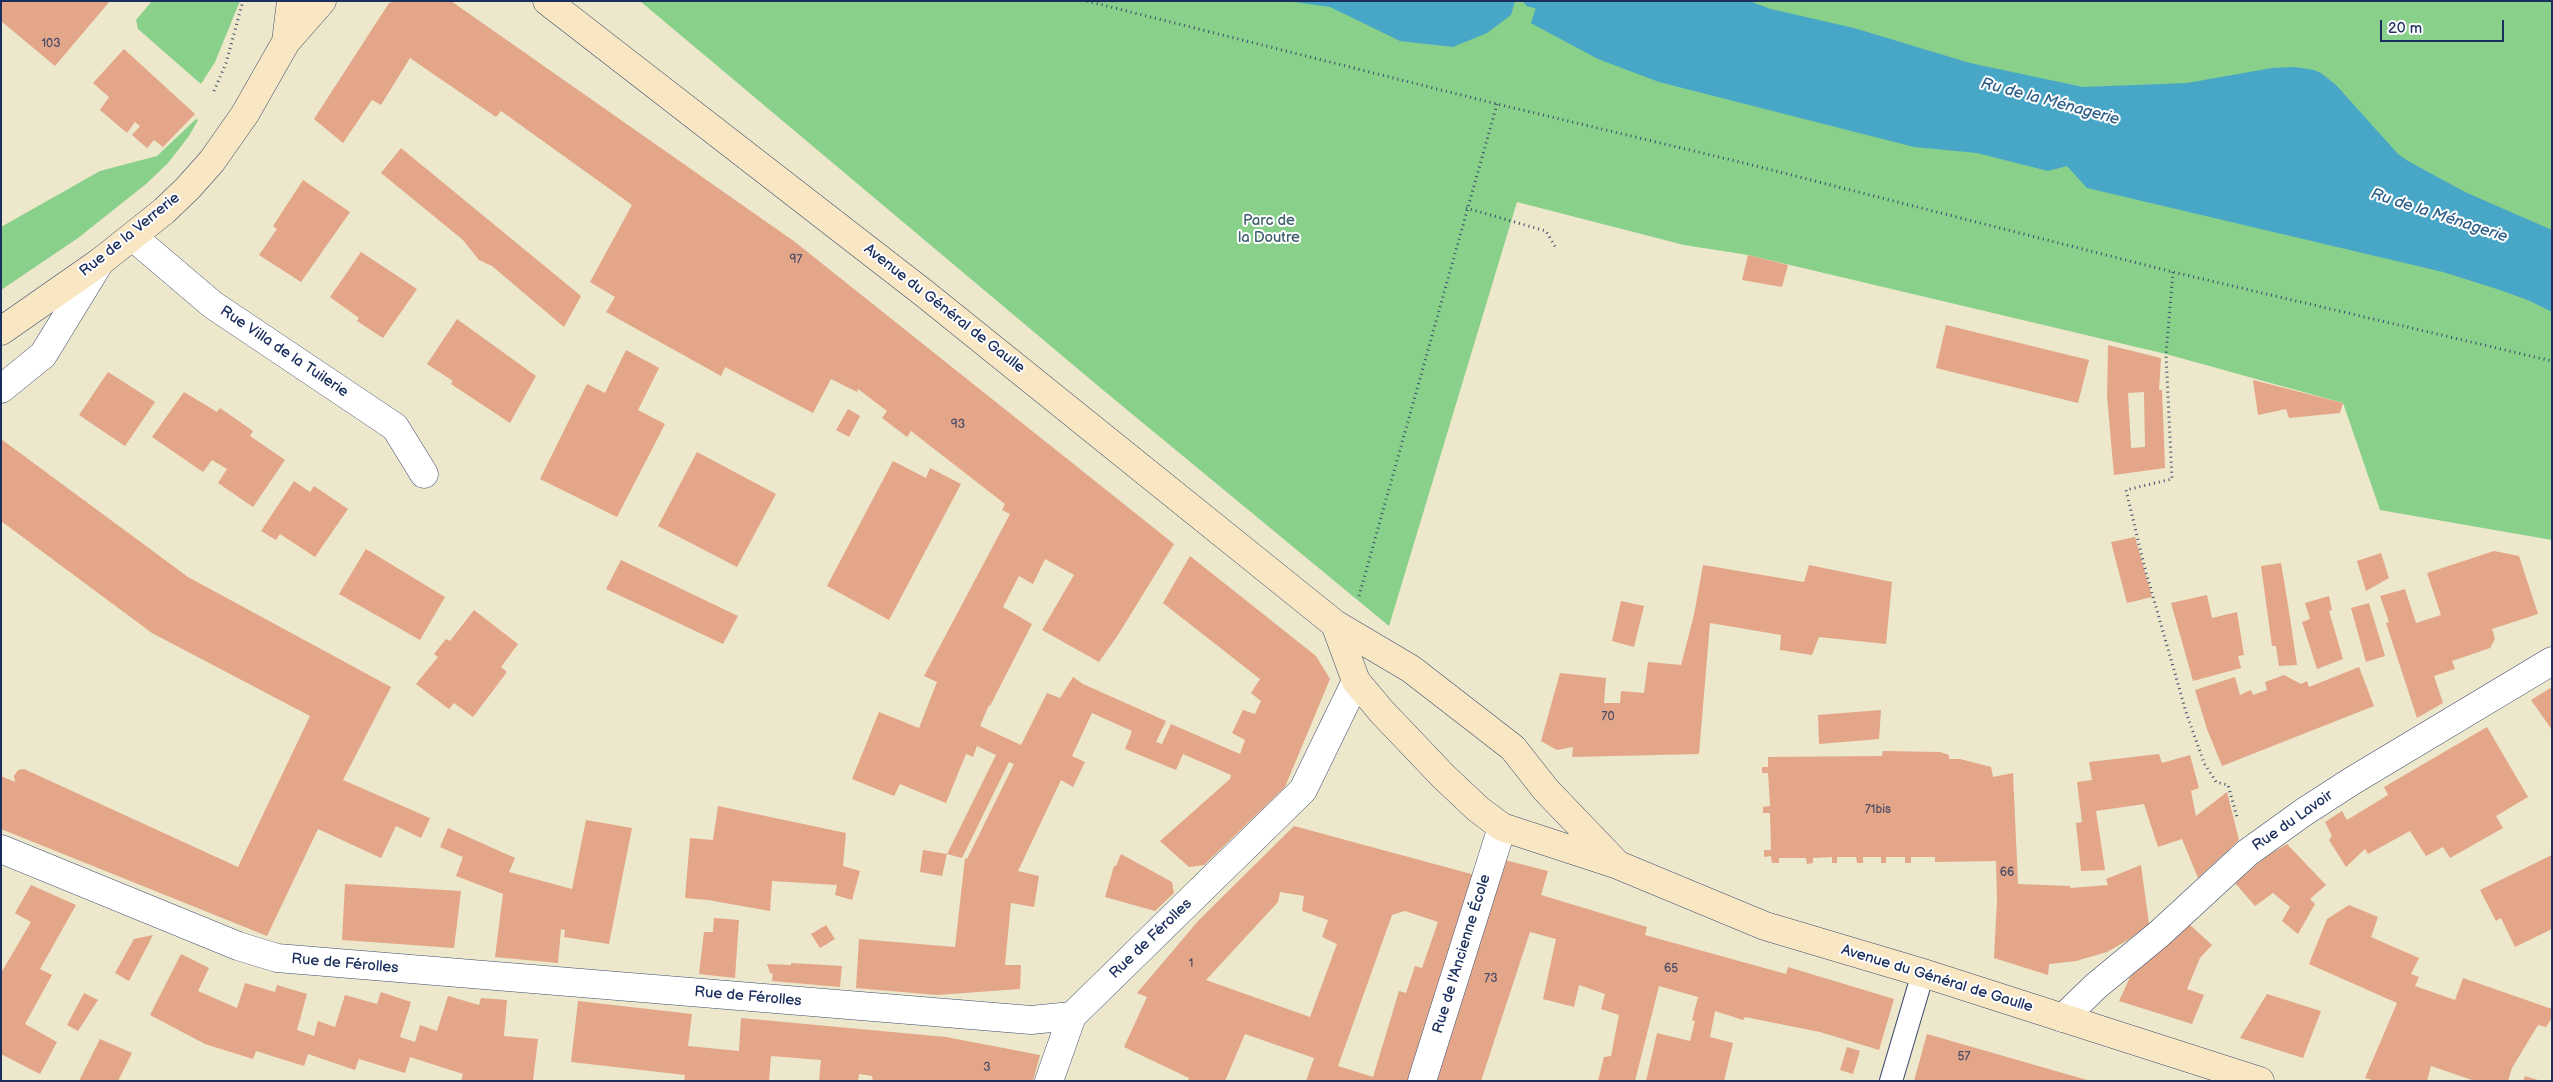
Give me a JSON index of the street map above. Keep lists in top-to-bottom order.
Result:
{
  "streets": {
    "main road": ["Rue de la Verrerie", "Avenue du Général de Gaulle"],
    "street": [
      "Rue Villa de la Tuilerie",
      "Rue du Lavoir",
      "Rue de Férolles",
      "Rue de l'Ancienne École"
    ]
  },
  "crossings": [
    ["Rue de la Verrerie", "Rue Villa de la Tuilerie"],
    ["Avenue du Général de Gaulle", "Rue du Lavoir"],
    ["Avenue du Général de Gaulle", "Rue de Férolles"],
    ["Avenue du Général de Gaulle", "Rue de l'Ancienne École"]
  ],
  "water": ["Ru de la Ménagerie"],
  "parks": ["Parc de la Doutre"],
  "house_numbers": [
    "103",
    "97",
    "93",
    "70",
    "71bis",
    "66",
    "1",
    "65",
    "73",
    "57",
    "3"
  ],
  "scale_bar": "20 m"
}
